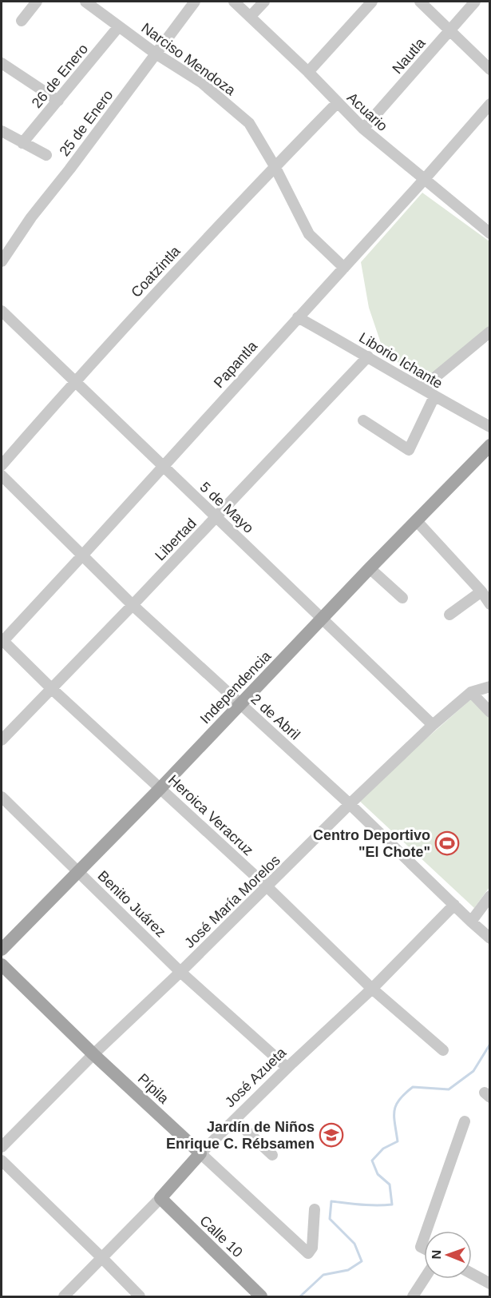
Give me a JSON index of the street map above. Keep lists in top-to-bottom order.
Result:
{
  "streets": {
    "main road": [
      "Independencia",
      "José Azueta",
      "Pípila",
      "Calle 10"
    ],
    "street": [
      "Nautla",
      "Narciso Mendoza",
      "26 de Enero",
      "Acuario",
      "25 de Enero",
      "Coatzintla",
      "Liborio Ichante",
      "Papantla",
      "5 de Mayo",
      "Libertad",
      "2 de Abril",
      "Heroica Veracruz",
      "José María Morelos",
      "Benito Juárez"
    ]
  },
  "crossings": [
    ["Nautla", "Acuario"],
    ["Narciso Mendoza", "26 de Enero"],
    ["Narciso Mendoza", "25 de Enero"],
    ["Narciso Mendoza", "Coatzintla"],
    ["Narciso Mendoza", "Papantla"],
    ["Acuario", "Coatzintla"],
    ["Acuario", "Papantla"],
    ["Coatzintla", "5 de Mayo"],
    ["Liborio Ichante", "Papantla"],
    ["Liborio Ichante", "Libertad"],
    ["Papantla", "5 de Mayo"],
    ["Papantla", "2 de Abril"],
    ["Papantla", "Heroica Veracruz"],
    ["5 de Mayo", "Libertad"],
    ["5 de Mayo", "Independencia"],
    ["5 de Mayo", "José María Morelos"],
    ["Libertad", "2 de Abril"],
    ["Libertad", "Heroica Veracruz"],
    ["Independencia", "2 de Abril"],
    ["Independencia", "Heroica Veracruz"],
    ["Independencia", "Benito Juárez"],
    ["2 de Abril", "José María Morelos"],
    ["2 de Abril", "José Azueta"],
    ["Heroica Veracruz", "José María Morelos"],
    ["Heroica Veracruz", "José Azueta"],
    ["José María Morelos", "Benito Juárez"],
    ["José María Morelos", "Pípila"],
    ["Benito Juárez", "José Azueta"],
    ["José Azueta", "Pípila"],
    ["José Azueta", "Calle 10"]
  ],
  "places": {
    "sports": ["Centro Deportivo \"El Chote\""],
    "school or university": ["Jardín de Niños Enrique C. Rébsamen"]
  },
  "north": "left"
}
